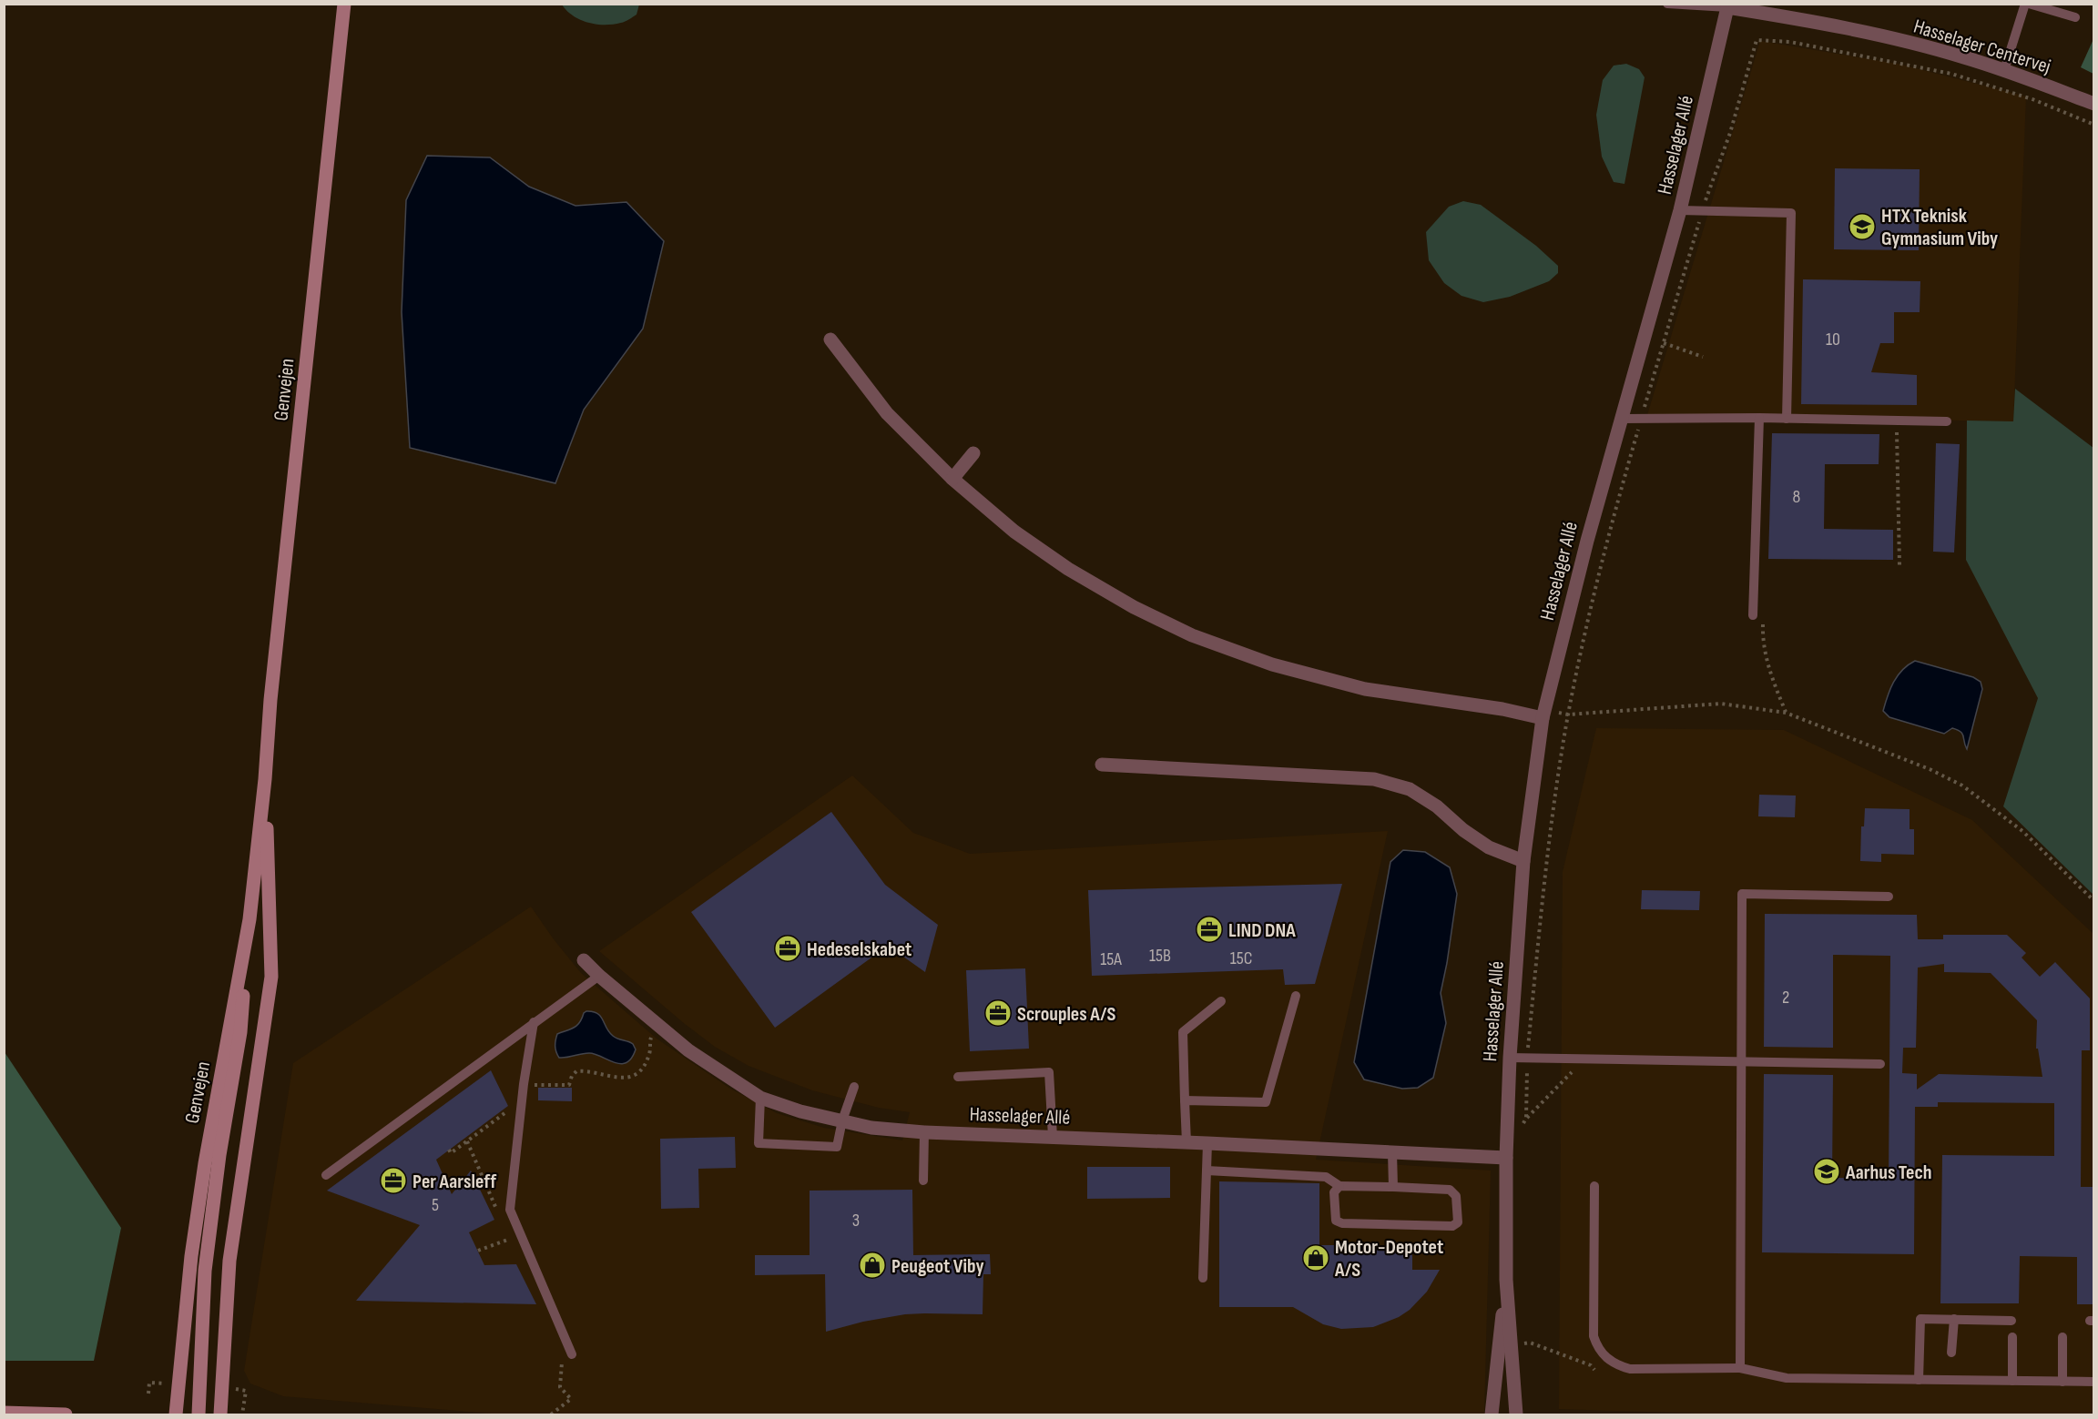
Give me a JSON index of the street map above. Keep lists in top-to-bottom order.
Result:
{
  "streets": {
    "street": ["Hasselager Centervej", "Hasselager Allé", "Genvejen"]
  },
  "crossings": [
    ["Hasselager Centervej", "Hasselager Allé"]
  ],
  "places": {
    "school or university": ["HTX Teknisk Gymnasium Viby", "Aarhus Tech"],
    "office": [
      "LIND DNA",
      "Hedeselskabet",
      "Scrouples A/S",
      "Per Aarsleff"
    ],
    "shop": ["Motor-Depotet A/S", "Peugeot Viby"]
  },
  "house_numbers": [
    "10",
    "8",
    "15B",
    "15C",
    "15A",
    "2",
    "5",
    "3"
  ]
}
